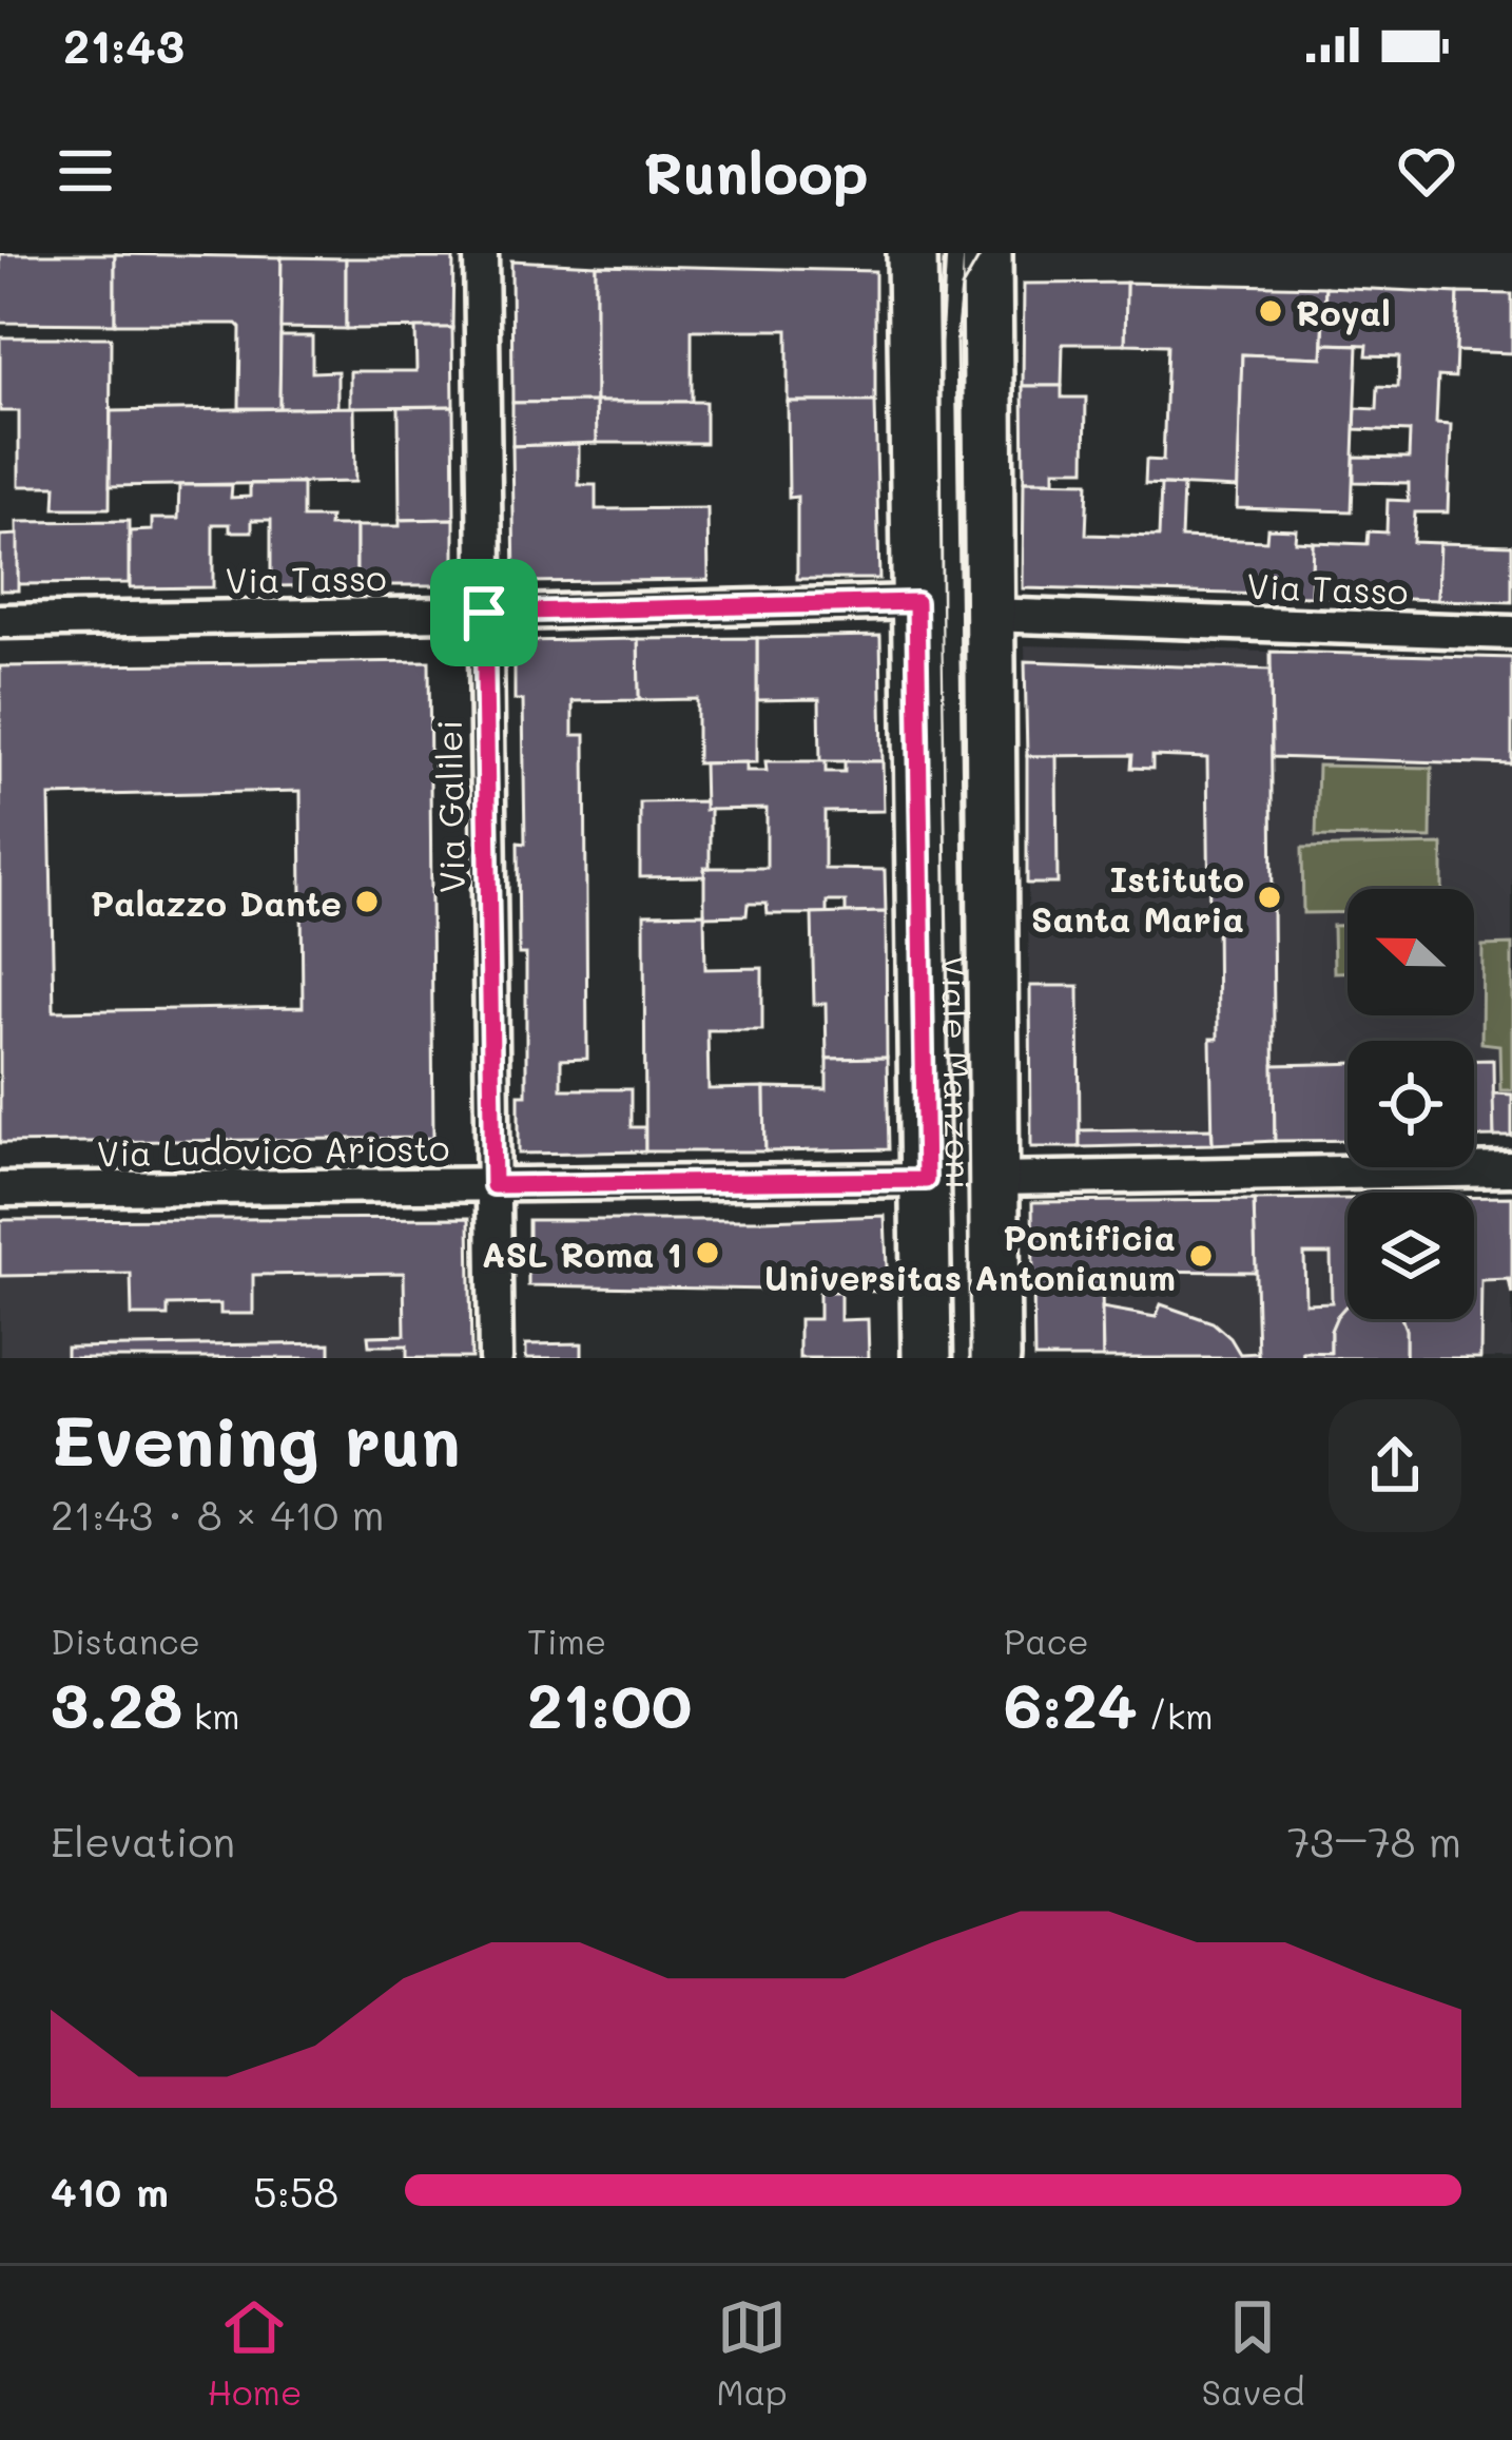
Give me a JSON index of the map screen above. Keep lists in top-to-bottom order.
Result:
{
  "streets": {
    "main road": ["Viale Manzoni"],
    "street": ["Via Tasso", "Via Galilei", "Via Ludovico Ariosto"]
  },
  "crossings": [
    ["Via Tasso", "Via Galilei"],
    ["Via Tasso", "Viale Manzoni"],
    ["Via Galilei", "Via Ludovico Ariosto"],
    ["Viale Manzoni", "Via Ludovico Ariosto"]
  ],
  "places": [
    "Royal",
    "Istituto Santa Maria",
    "Palazzo Dante",
    "ASL Roma 1",
    "Pontificia Universitas Antonianum"
  ],
  "north": "left",
  "page": {
    "status": "21:43",
    "header": "Runloop",
    "heading": ["Evening run", "21:43 · 8 × 410 m"],
    "stats": [
      ["Distance", "3.28 km"],
      ["Time", "21:00"],
      ["Pace", "6:24 /km"]
    ],
    "chart": ["Elevation", "73–78 m"],
    "list": [
      {
        "name": "410 m",
        "note": "5:58"
      }
    ],
    "tabs": ["Home", "Map", "Saved"]
  }
}
